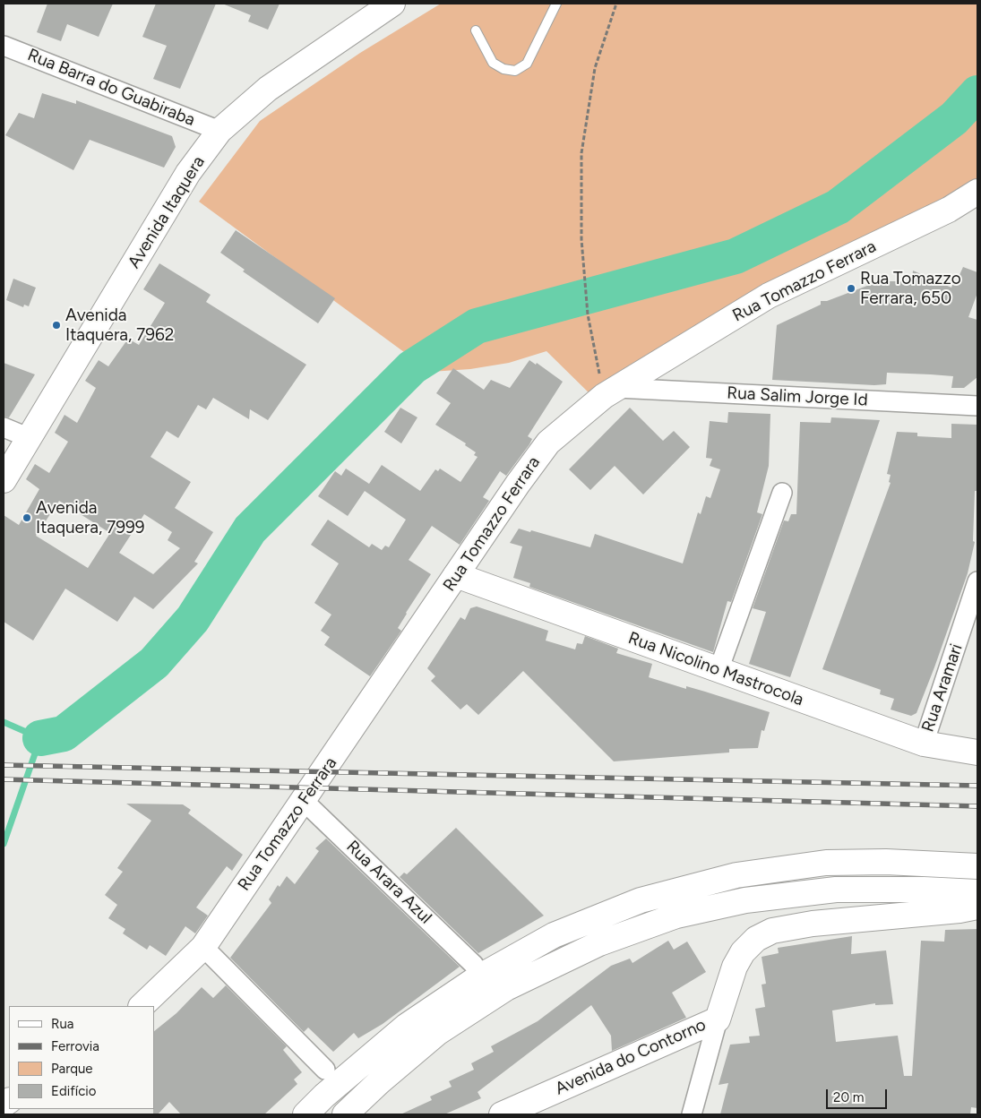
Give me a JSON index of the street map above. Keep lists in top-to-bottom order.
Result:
{
  "streets": {
    "main road": [
      "Avenida Itaquera",
      "Rua Tomazzo Ferrara",
      "Rua Nicolino Mastrocola",
      "Avenida do Contorno"
    ],
    "street": [
      "Rua Barra do Guabiraba",
      "Rua Salim Jorge Id",
      "Rua Aramari",
      "Rua Arara Azul"
    ]
  },
  "crossings": [
    ["Rua Barra do Guabiraba", "Avenida Itaquera"],
    ["Rua Tomazzo Ferrara", "Rua Salim Jorge Id"],
    ["Rua Tomazzo Ferrara", "Rua Nicolino Mastrocola"],
    ["Rua Tomazzo Ferrara", "Rua Arara Azul"],
    ["Rua Nicolino Mastrocola", "Rua Aramari"]
  ],
  "places": ["Rua Tomazzo Ferrara, 650", "Avenida Itaquera, 7962", "Avenida Itaquera, 7999"],
  "legend": [
    "Rua",
    "Ferrovia",
    "Parque",
    "Edifício"
  ],
  "scale_bar": "20 m"
}
